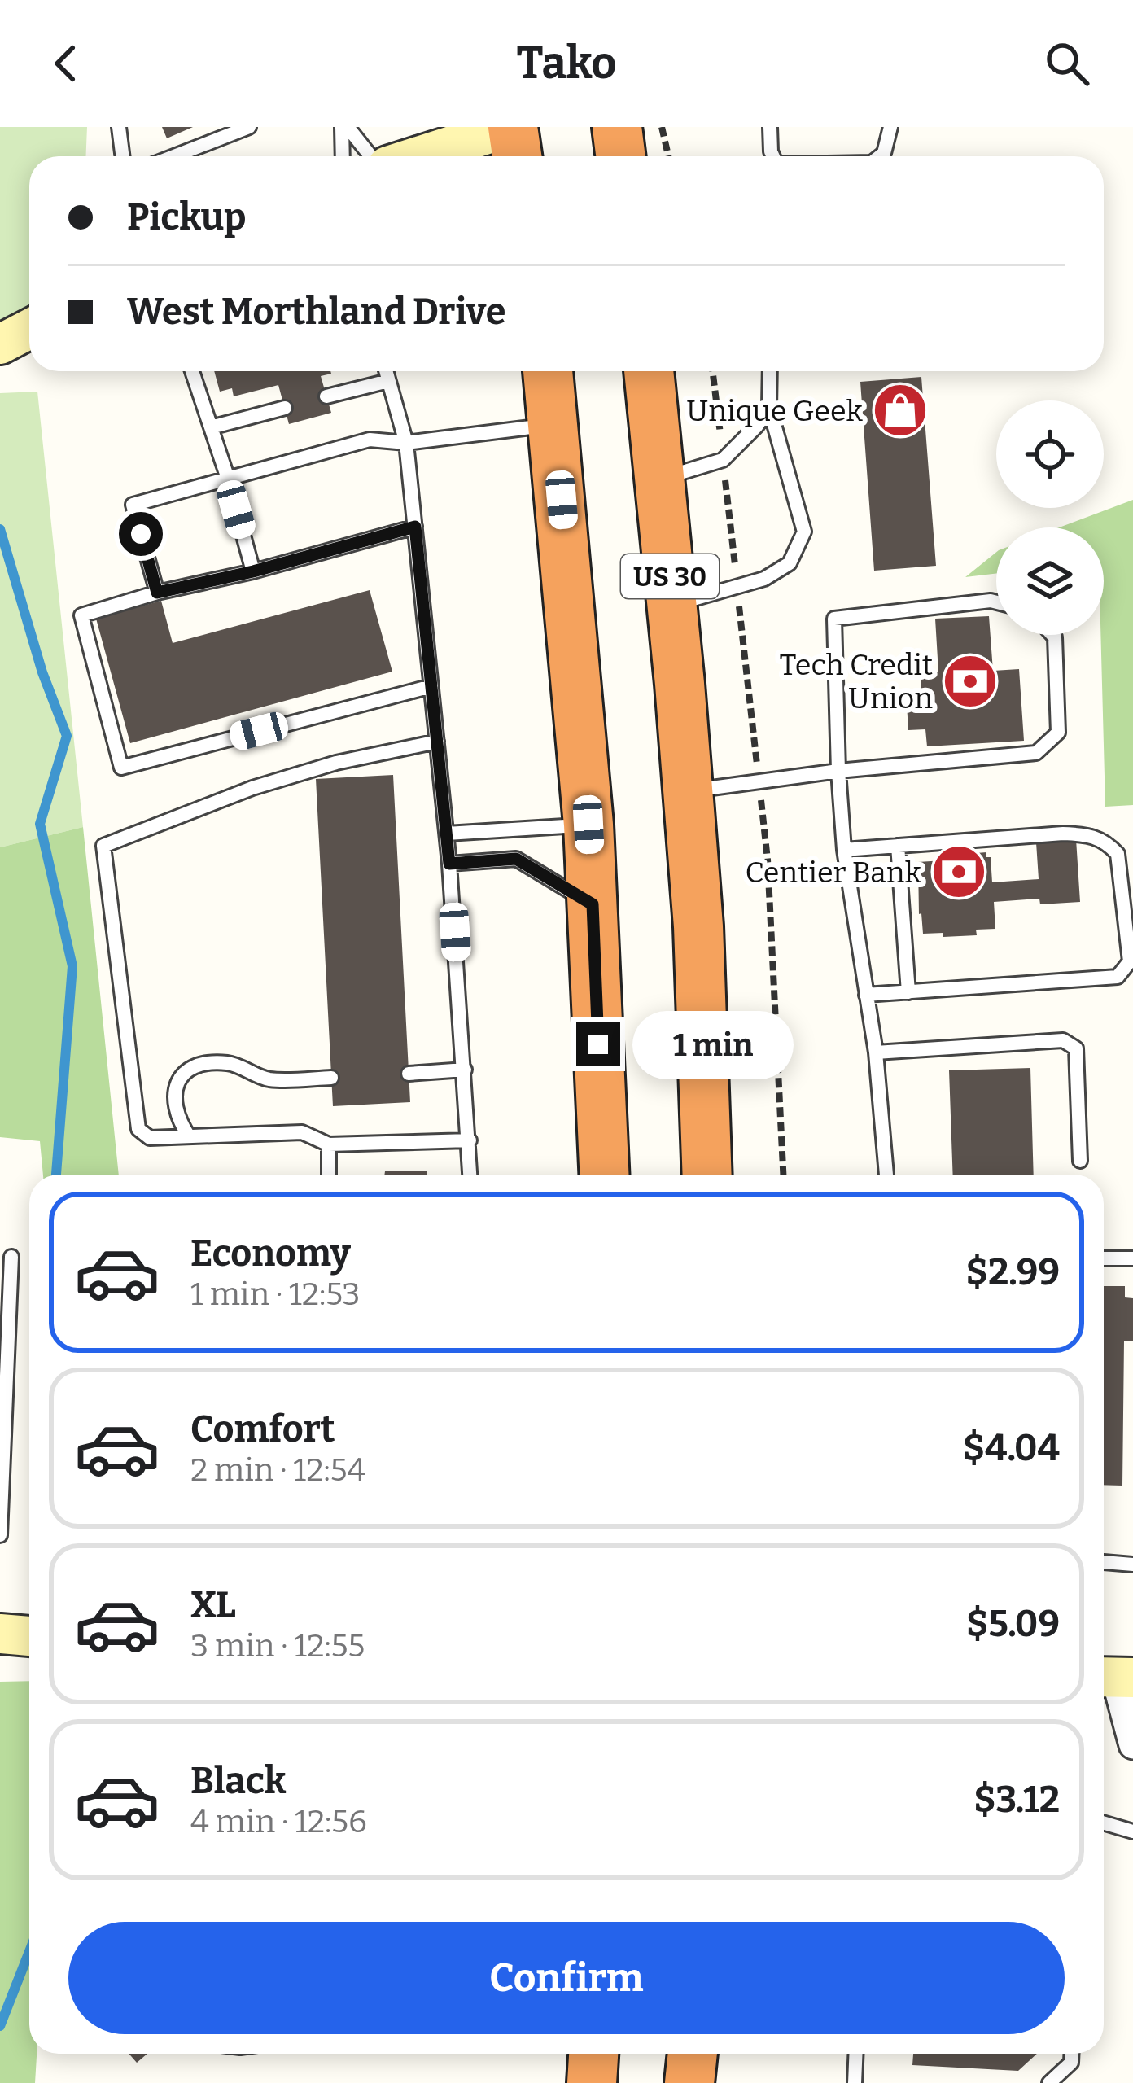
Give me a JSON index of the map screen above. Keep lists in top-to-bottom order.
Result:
{
  "streets": {
    "highway": ["US 30"]
  },
  "places": {
    "shop": ["Unique Geek"],
    "bank": ["Tech Credit Union", "Centier Bank"]
  },
  "page": {
    "header": "Tako",
    "banner": ["Pickup", "West Morthland Drive"],
    "bubble": "1 min",
    "list": [
      {
        "name": "Economy",
        "note": "1 min · 12:53",
        "value": "$2.99"
      },
      {
        "name": "Comfort",
        "note": "2 min · 12:54",
        "value": "$4.04"
      },
      {
        "name": "XL",
        "note": "3 min · 12:55",
        "value": "$5.09"
      },
      {
        "name": "Black",
        "note": "4 min · 12:56",
        "value": "$3.12"
      }
    ],
    "buttons": "Confirm"
  }
}
